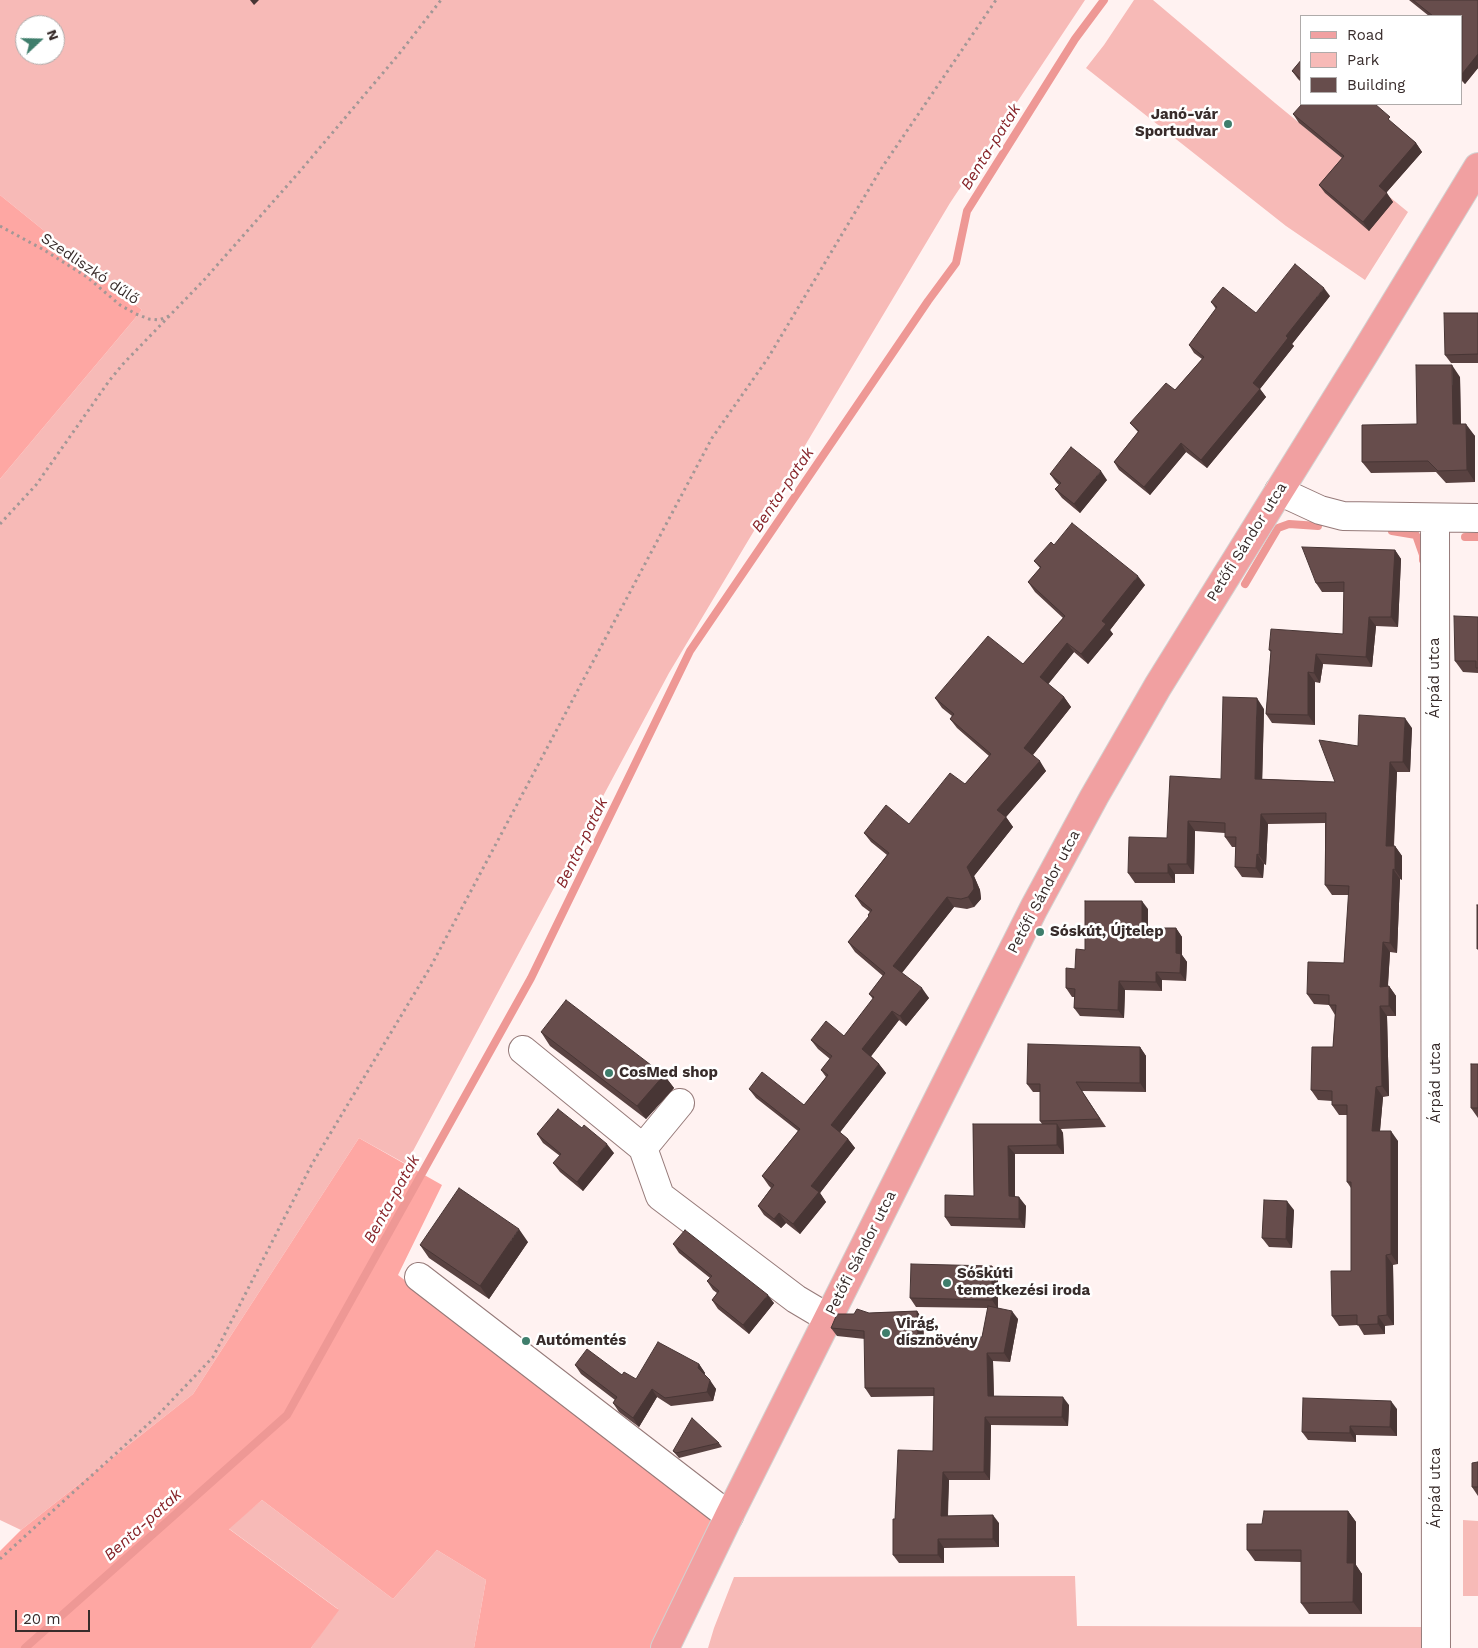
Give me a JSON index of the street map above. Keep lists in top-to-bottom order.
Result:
{
  "streets": {
    "main road": ["Petőfi Sándor utca"],
    "street": ["Árpád utca"],
    "path": ["Szedliszkó dűlő"]
  },
  "water": ["Benta-patak"],
  "places": [
    "Janó-vár Sportudvar",
    "Sóskút, Újtelep",
    "CosMed shop",
    "Sóskúti temetkezési iroda",
    "Virág, dísznövény",
    "Autómentés"
  ],
  "legend": ["Road", "Park", "Building"],
  "scale_bar": "20 m",
  "north": "right"
}
